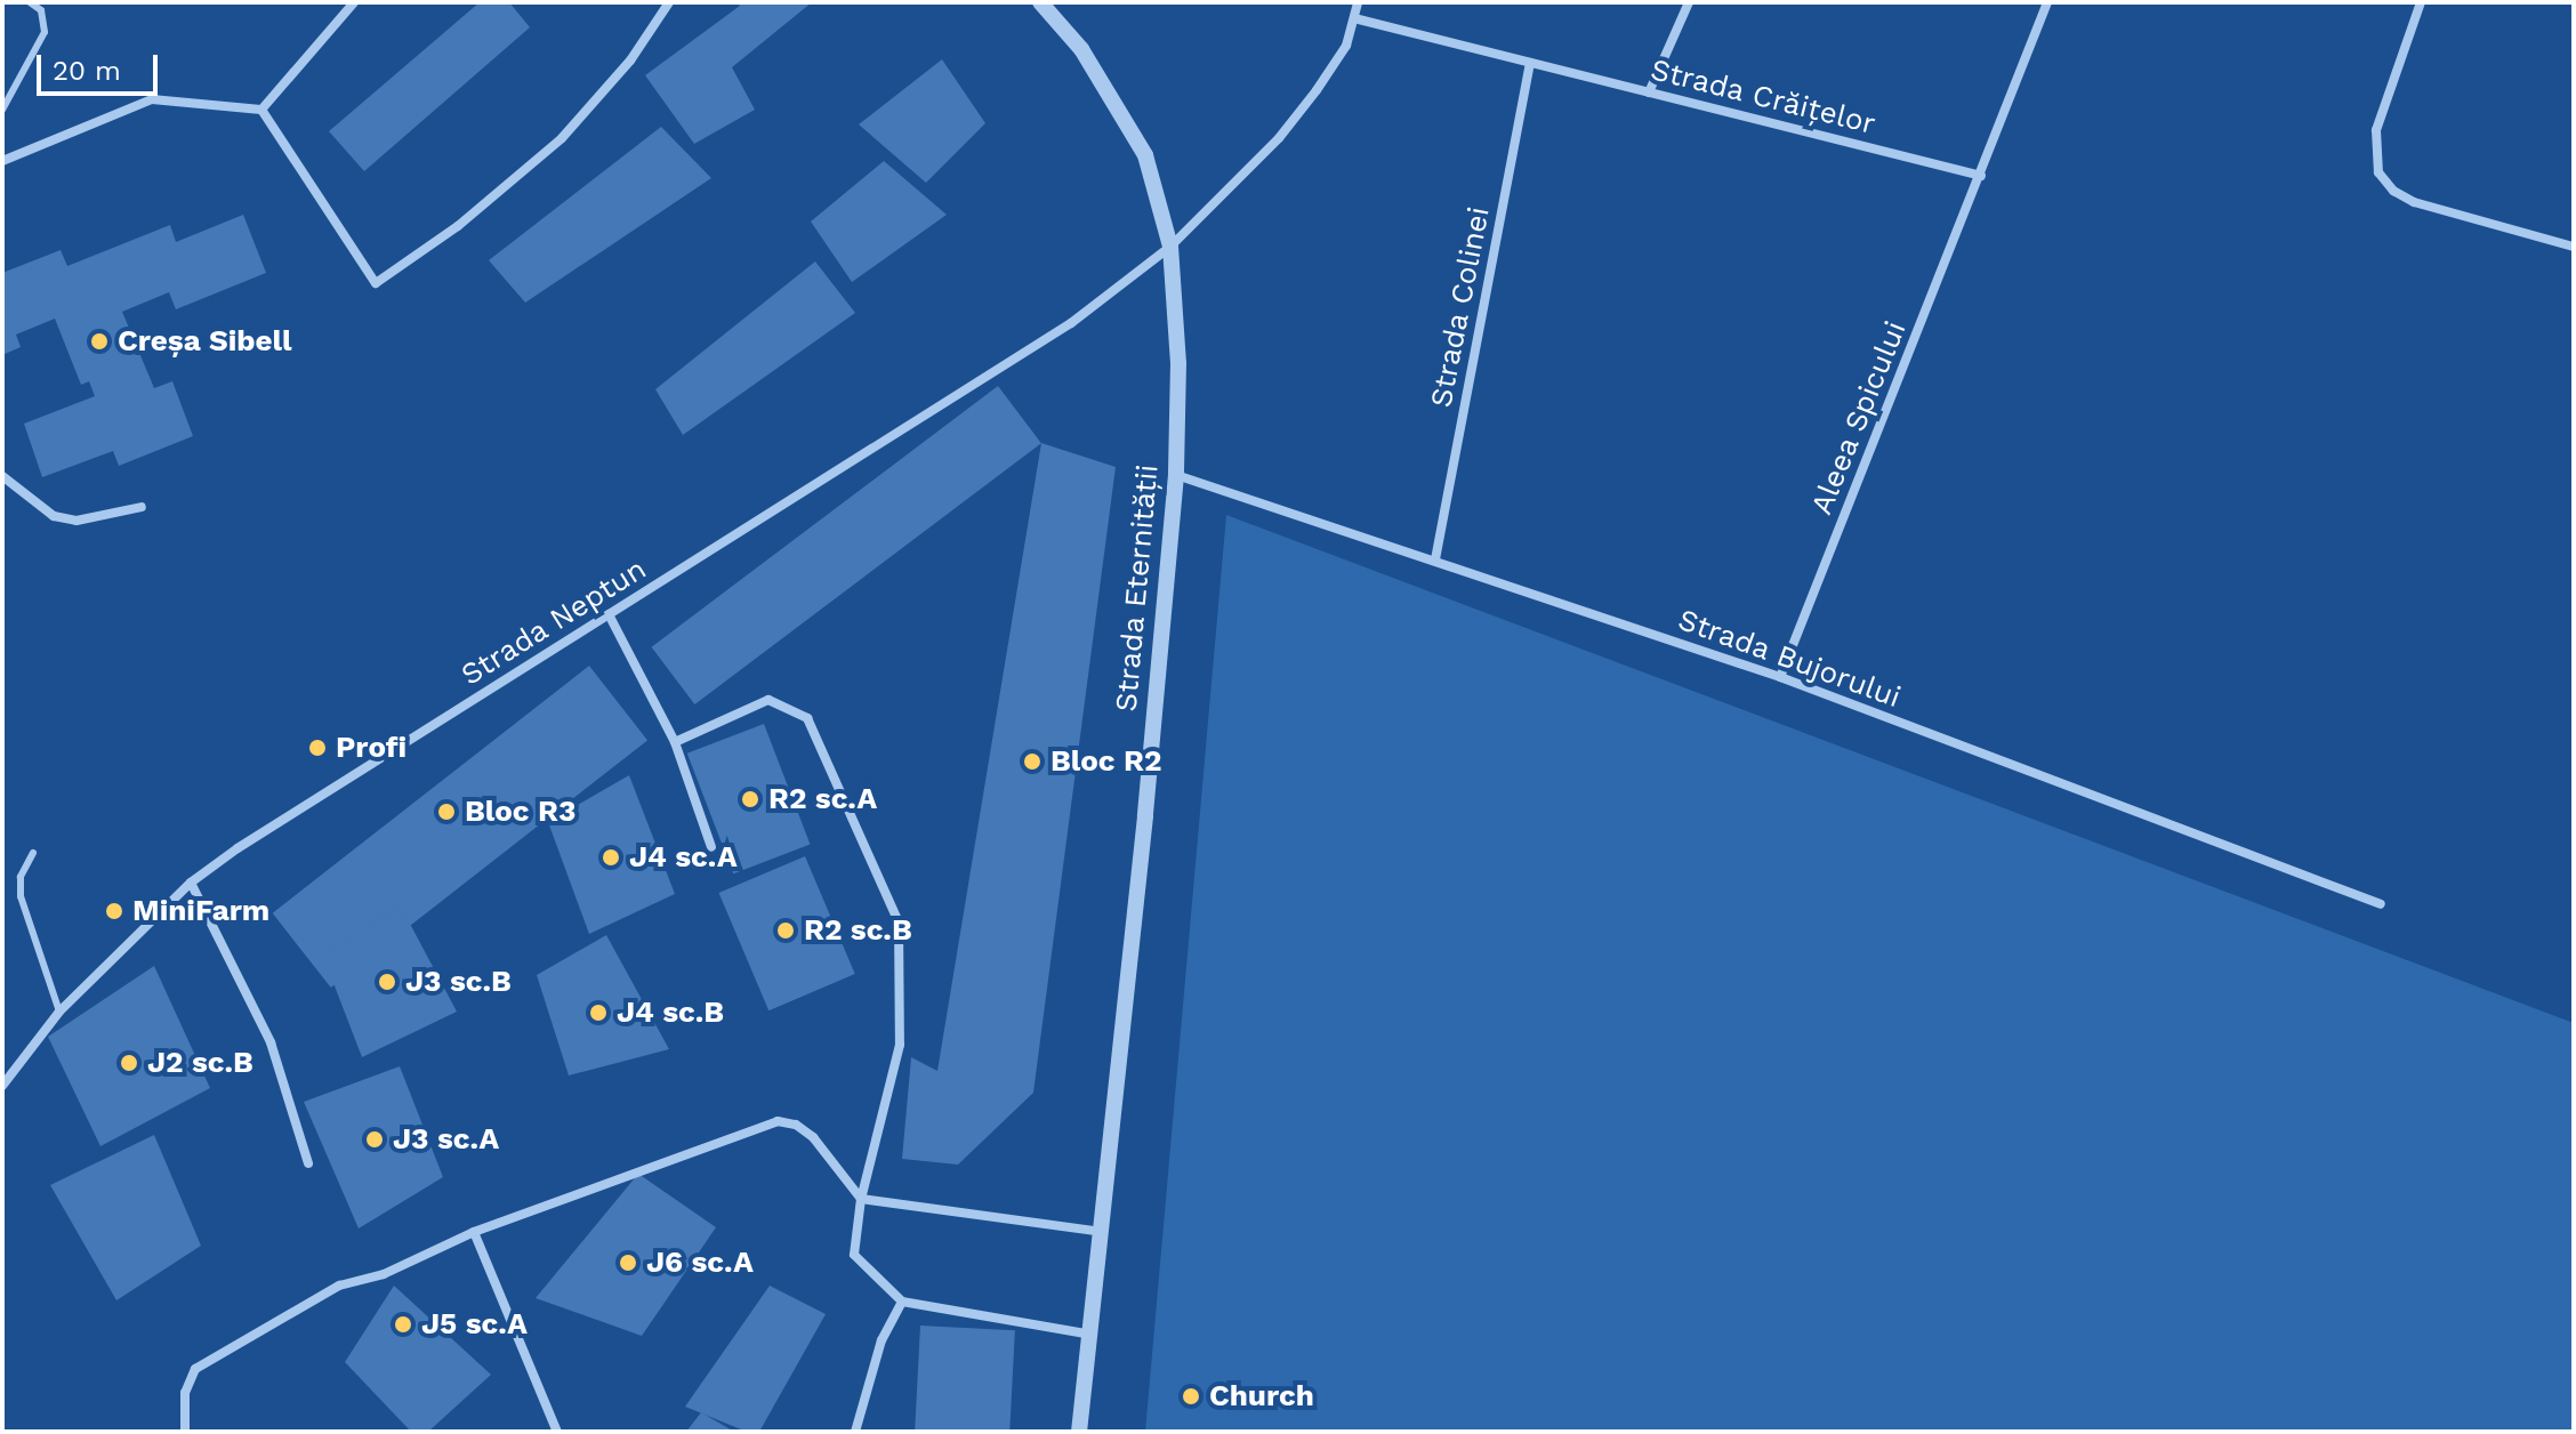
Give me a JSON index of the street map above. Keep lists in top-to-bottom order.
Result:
{
  "streets": {
    "street": [
      "Strada Crăițelor",
      "Strada Colinei",
      "Aleea Spicului",
      "Strada Eternității",
      "Strada Neptun",
      "Strada Bujorului"
    ]
  },
  "crossings": [
    ["Strada Crăițelor", "Strada Colinei"],
    ["Strada Crăițelor", "Aleea Spicului"],
    ["Strada Crăițelor", "Strada Neptun"],
    ["Strada Colinei", "Strada Bujorului"],
    ["Aleea Spicului", "Strada Bujorului"],
    ["Strada Eternității", "Strada Neptun"],
    ["Strada Eternității", "Strada Bujorului"]
  ],
  "places": [
    "Creșa Sibell",
    "Profi",
    "Bloc R2",
    "R2 sc.A",
    "Bloc R3",
    "J4 sc.A",
    "MiniFarm",
    "R2 sc.B",
    "J3 sc.B",
    "J4 sc.B",
    "J2 sc.B",
    "J3 sc.A",
    "J6 sc.A",
    "J5 sc.A",
    "Church"
  ],
  "scale_bar": "20 m"
}
